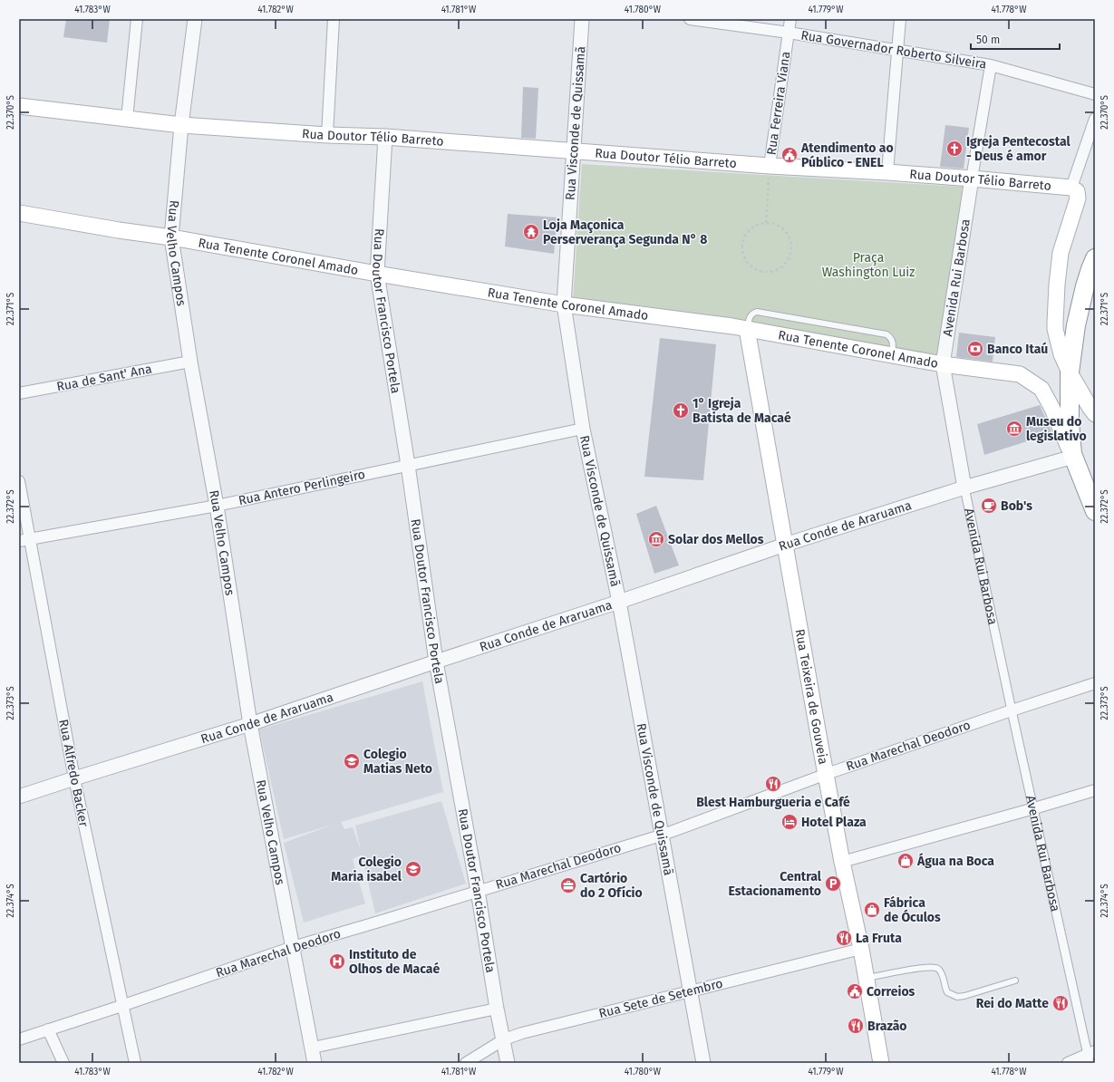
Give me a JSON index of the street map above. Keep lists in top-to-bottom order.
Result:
{
  "streets": {
    "main road": ["Rua Doutor Télio Barreto", "Rua Tenente Coronel Amado", "Rua Teixeira de Gouveia"],
    "street": [
      "Rua Governador Roberto Silveira",
      "Rua Ferreira Viana",
      "Rua Visconde de Quissamã",
      "Rua Velho Campos",
      "Avenida Rui Barbosa",
      "Rua Doutor Francisco Portela",
      "Rua de Sant' Ana",
      "Rua Antero Perlingeiro",
      "Rua Conde de Araruama",
      "Rua Marechal Deodoro",
      "Rua Alfredo Backer",
      "Rua Sete de Setembro"
    ]
  },
  "crossings": [
    ["Rua Governador Roberto Silveira", "Rua Ferreira Viana"],
    ["Rua Governador Roberto Silveira", "Avenida Rui Barbosa"],
    ["Rua Ferreira Viana", "Rua Doutor Télio Barreto"],
    ["Rua Visconde de Quissamã", "Rua Doutor Télio Barreto"],
    ["Rua Visconde de Quissamã", "Rua Tenente Coronel Amado"],
    ["Rua Visconde de Quissamã", "Rua Antero Perlingeiro"],
    ["Rua Visconde de Quissamã", "Rua Conde de Araruama"],
    ["Rua Visconde de Quissamã", "Rua Marechal Deodoro"],
    ["Rua Visconde de Quissamã", "Rua Sete de Setembro"],
    ["Rua Doutor Télio Barreto", "Rua Velho Campos"],
    ["Rua Doutor Télio Barreto", "Avenida Rui Barbosa"],
    ["Rua Doutor Télio Barreto", "Rua Doutor Francisco Portela"],
    ["Rua Velho Campos", "Rua Tenente Coronel Amado"],
    ["Rua Velho Campos", "Rua de Sant' Ana"],
    ["Rua Velho Campos", "Rua Antero Perlingeiro"],
    ["Rua Velho Campos", "Rua Conde de Araruama"],
    ["Rua Velho Campos", "Rua Marechal Deodoro"],
    ["Rua Tenente Coronel Amado", "Avenida Rui Barbosa"],
    ["Rua Tenente Coronel Amado", "Rua Doutor Francisco Portela"],
    ["Rua Tenente Coronel Amado", "Rua Conde de Araruama"],
    ["Rua Tenente Coronel Amado", "Rua Teixeira de Gouveia"],
    ["Avenida Rui Barbosa", "Rua Conde de Araruama"],
    ["Avenida Rui Barbosa", "Rua Marechal Deodoro"],
    ["Rua Doutor Francisco Portela", "Rua Antero Perlingeiro"],
    ["Rua Doutor Francisco Portela", "Rua Conde de Araruama"],
    ["Rua Doutor Francisco Portela", "Rua Marechal Deodoro"],
    ["Rua Doutor Francisco Portela", "Rua Sete de Setembro"],
    ["Rua Antero Perlingeiro", "Rua Alfredo Backer"],
    ["Rua Conde de Araruama", "Rua Teixeira de Gouveia"],
    ["Rua Conde de Araruama", "Rua Alfredo Backer"],
    ["Rua Teixeira de Gouveia", "Rua Marechal Deodoro"],
    ["Rua Teixeira de Gouveia", "Rua Sete de Setembro"],
    ["Rua Marechal Deodoro", "Rua Alfredo Backer"]
  ],
  "parks": ["Praça Washington Luiz"],
  "places": {
    "church": ["Igreja Pentecostal - Deus é amor", "1° Igreja Batista de Macaé"],
    "public building": ["Atendimento ao Público - ENEL", "Correios"],
    "temple": ["Loja Maçonica Perserverança Segunda N° 8"],
    "bank": ["Banco Itaú"],
    "museum": ["Museu do legislativo", "Solar dos Mellos"],
    "cafe": ["Bob's"],
    "school or university": ["Colegio Matias Neto", "Colegio Maria isabel"],
    "restaurant": [
      "Blest Hamburgueria e Café",
      "La Fruta",
      "Rei do Matte",
      "Brazão"
    ],
    "hotel": ["Hotel Plaza"],
    "shop": ["Água na Boca", "Fábrica de Óculos"],
    "parking": ["Central Estacionamento"],
    "office": ["Cartório do 2 Ofício"],
    "hospital": ["Instituto de Olhos de Macaé"]
  },
  "scale_bar": "50 m",
  "coordinates": [
    "41.783°W",
    "41.782°W",
    "41.781°W",
    "41.780°W",
    "41.779°W",
    "41.778°W",
    "22.370°S",
    "22.371°S",
    "22.372°S",
    "22.373°S",
    "22.374°S"
  ]
}
